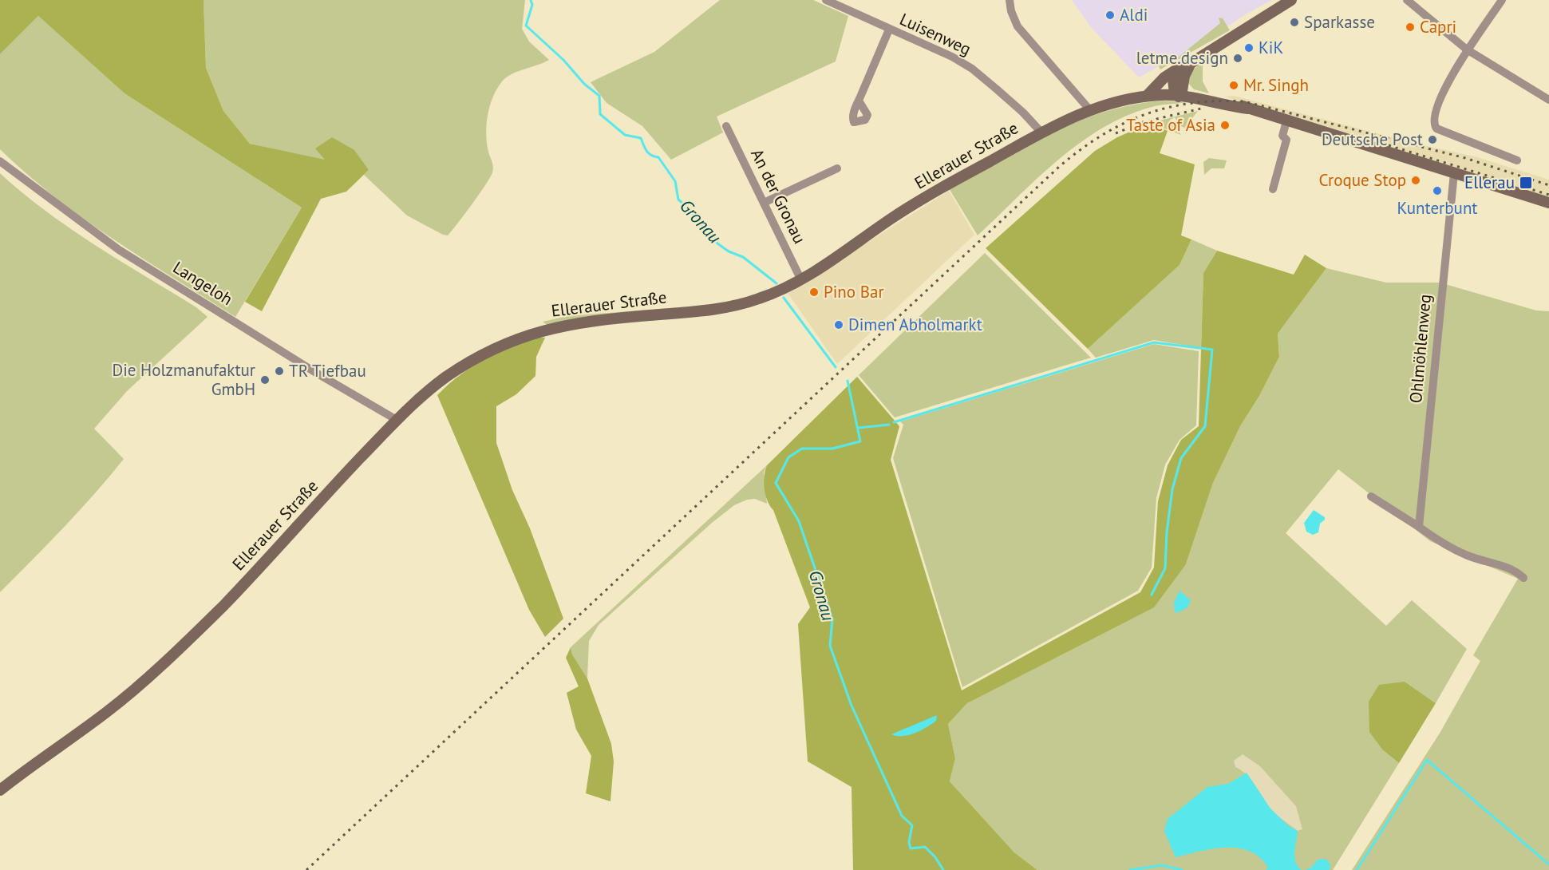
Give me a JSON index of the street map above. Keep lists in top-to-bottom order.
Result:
{
  "streets": {
    "main road": ["Ellerauer Straße"],
    "street": [
      "Luisenweg",
      "An der Gronau",
      "Langeloh",
      "Ohlmöhlenweg"
    ]
  },
  "crossings": [
    ["Luisenweg", "Ellerauer Straße"],
    ["Ellerauer Straße", "An der Gronau"],
    ["Ellerauer Straße", "Langeloh"],
    ["Ellerauer Straße", "Ohlmöhlenweg"]
  ],
  "water": ["Gronau"],
  "places": {
    "other": [
      "Aldi",
      "Sparkasse",
      "Capri",
      "KiK",
      "letme.design",
      "Mr. Singh",
      "Taste of Asia",
      "Deutsche Post",
      "Croque Stop",
      "Kunterbunt",
      "Pino Bar",
      "Dimen Abholmarkt",
      "TR Tiefbau",
      "Die Holzmanufaktur GmbH"
    ],
    "transit": ["Ellerau"]
  }
}
